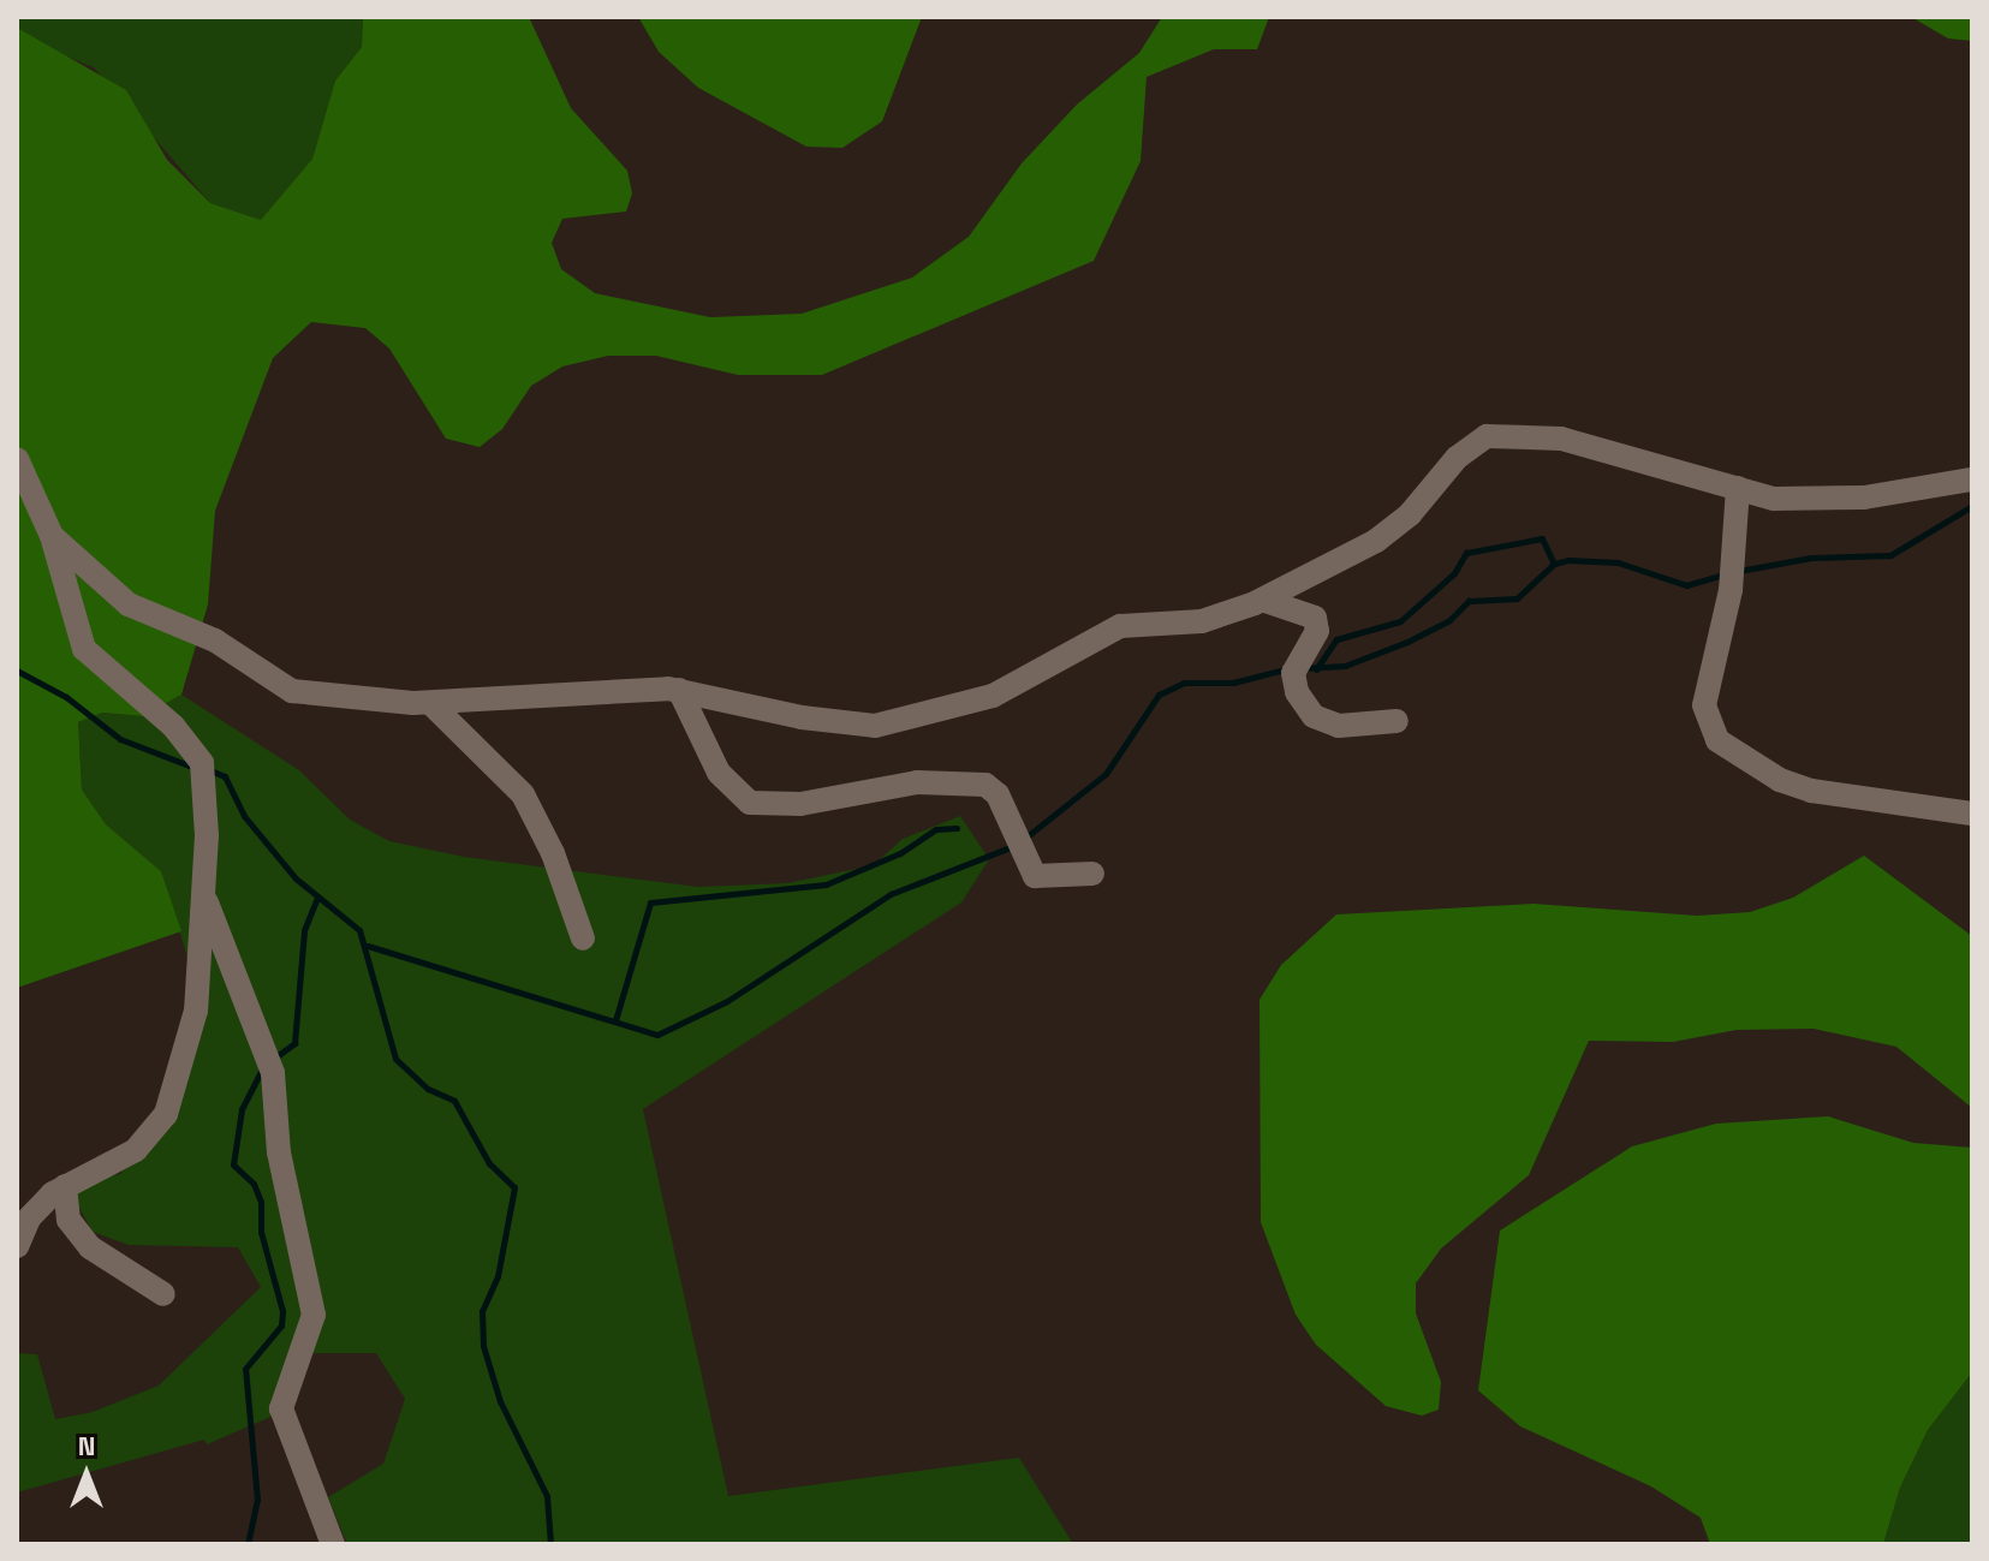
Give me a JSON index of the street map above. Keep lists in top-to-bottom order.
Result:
{
  "north": "top"
}
